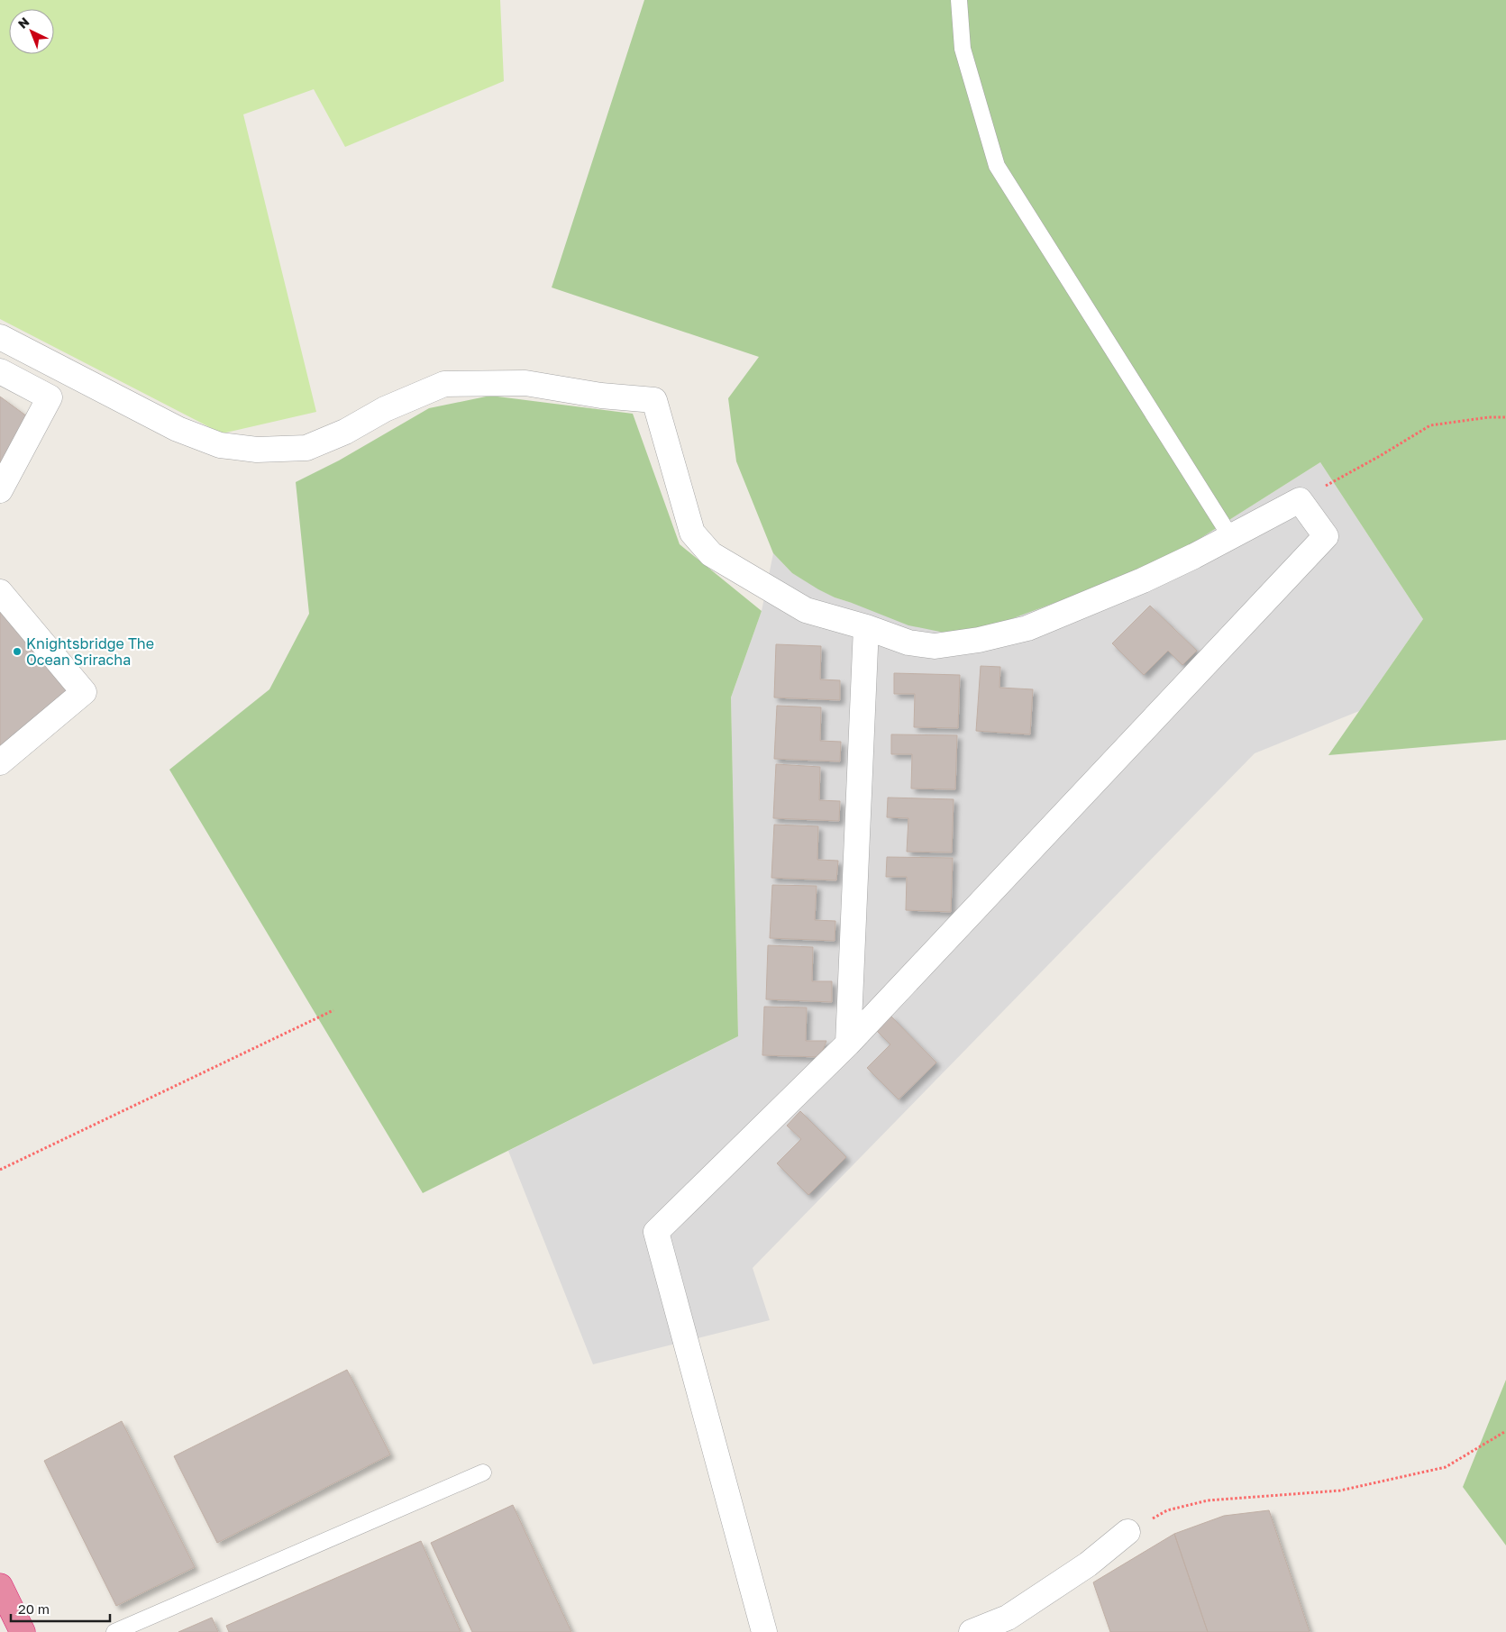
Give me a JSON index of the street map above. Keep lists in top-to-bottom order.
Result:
{
  "places": ["Knightsbridge The Ocean Sriracha"],
  "scale_bar": "20 m",
  "north": "top left"
}
